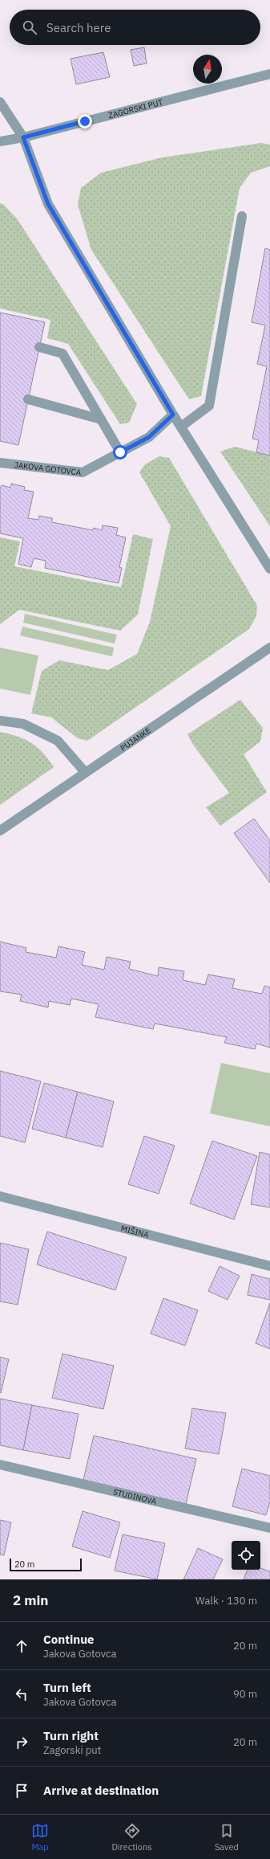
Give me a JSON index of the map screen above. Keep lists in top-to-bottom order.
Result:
{
  "streets": {
    "street": [
      "ZAGORSKI PUT",
      "JAKOVA GOTOVCA",
      "PUJANKE",
      "MIŠINA",
      "STUDINOVA"
    ]
  },
  "scale_bar": "20 m",
  "north": "top",
  "page": {
    "search": "Search here",
    "scale": "20 m",
    "heading": ["2 min", "Walk · 130 m"],
    "list": [
      ["Continue", "Jakova Gotovca", "20 m"],
      ["Turn left", "Jakova Gotovca", "90 m"],
      ["Turn right", "Zagorski put", "20 m"],
      "Arrive at destination"
    ],
    "nav": ["Map", "Directions", "Saved"]
  }
}
